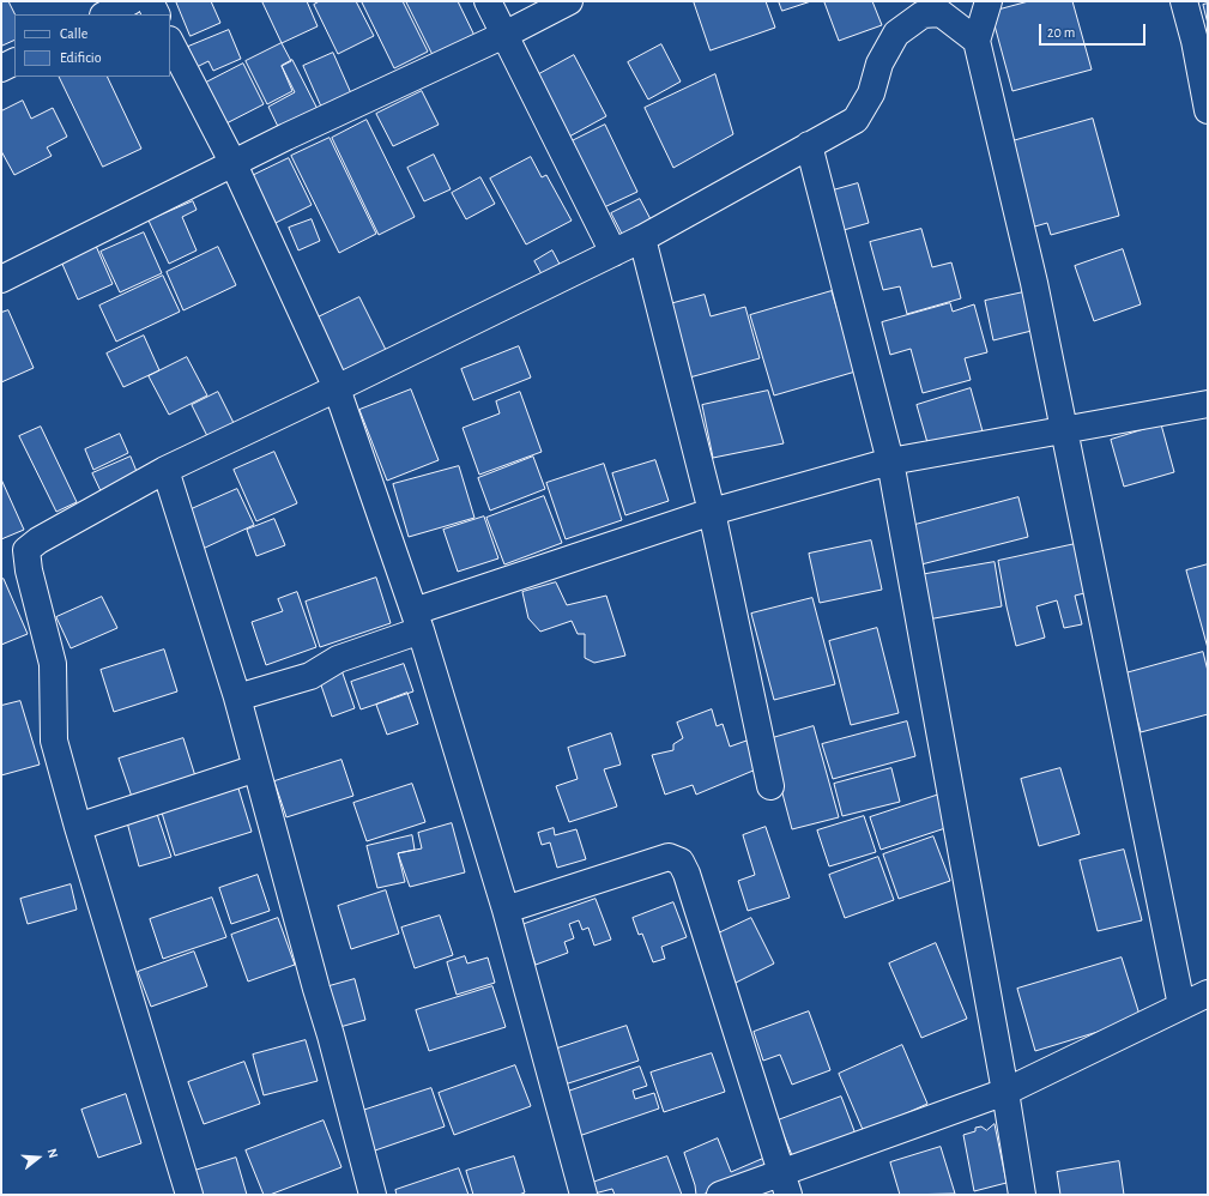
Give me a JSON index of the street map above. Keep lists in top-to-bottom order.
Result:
{
  "legend": ["Calle", "Edificio"],
  "scale_bar": "20 m",
  "north": "right"
}
